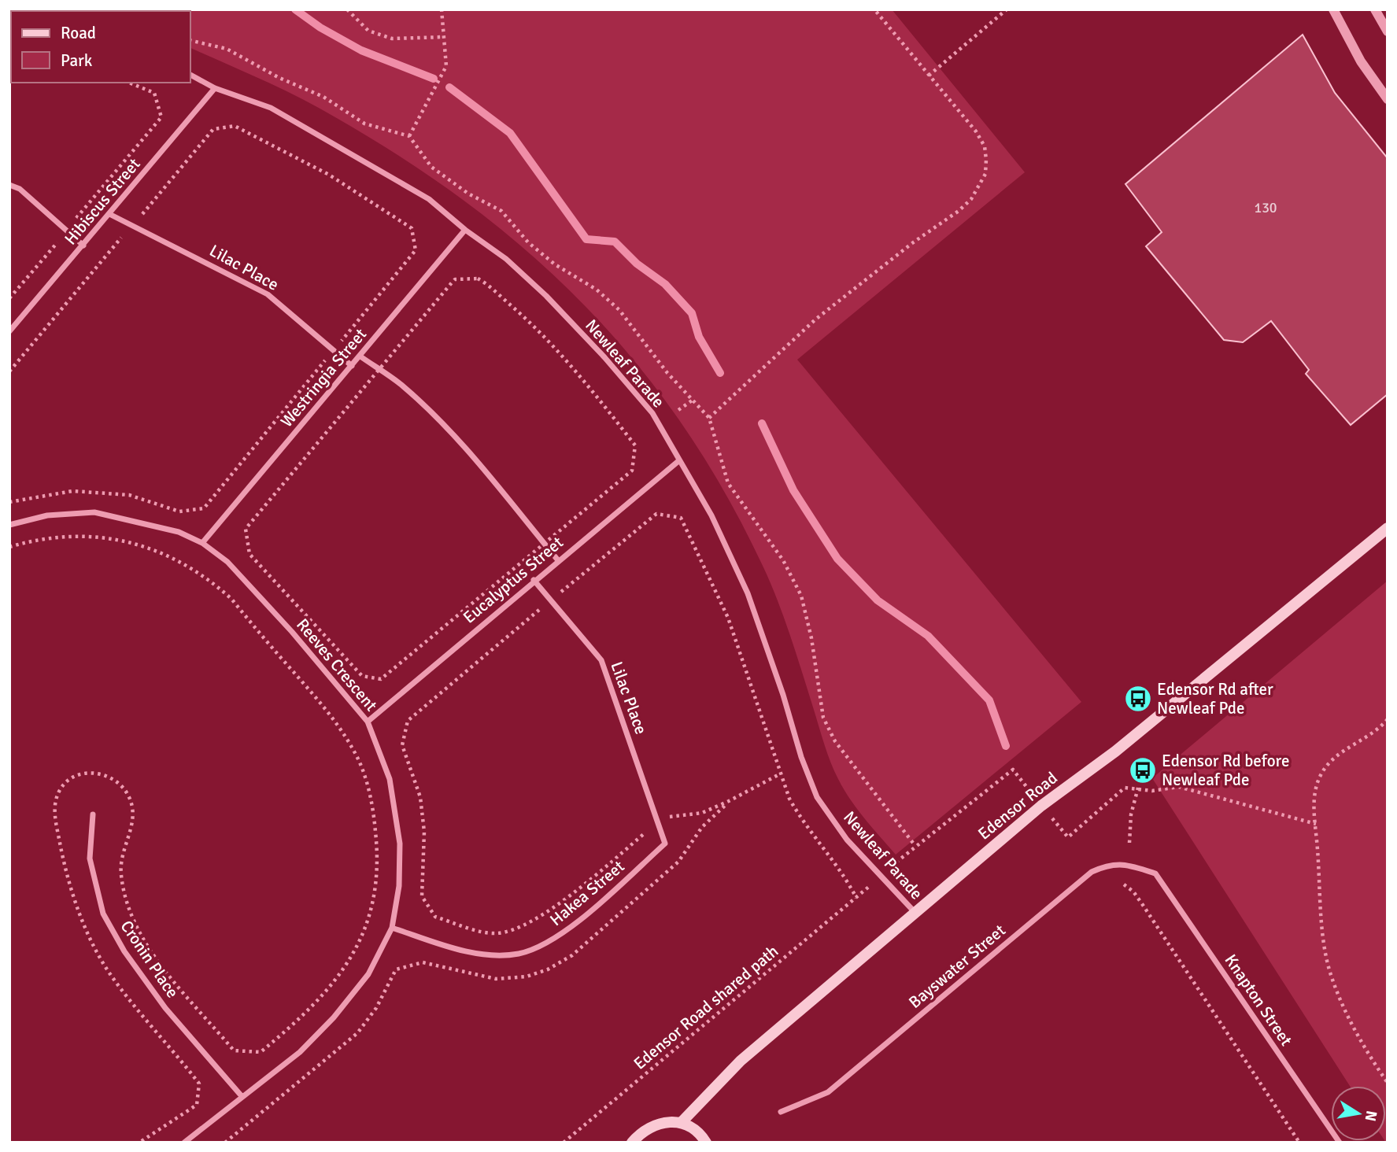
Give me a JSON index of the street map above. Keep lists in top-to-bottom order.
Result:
{
  "streets": {
    "main road": ["Edensor Road"],
    "street": [
      "Hibiscus Street",
      "Lilac Place",
      "Newleaf Parade",
      "Westringia Street",
      "Eucalyptus Street",
      "Reeves Crescent",
      "Hakea Street",
      "Cronin Place",
      "Bayswater Street",
      "Knapton Street"
    ],
    "path": ["Edensor Road shared path"]
  },
  "crossings": [
    ["Hibiscus Street", "Lilac Place"],
    ["Hibiscus Street", "Newleaf Parade"],
    ["Lilac Place", "Westringia Street"],
    ["Lilac Place", "Eucalyptus Street"],
    ["Lilac Place", "Hakea Street"],
    ["Newleaf Parade", "Westringia Street"],
    ["Newleaf Parade", "Eucalyptus Street"],
    ["Newleaf Parade", "Edensor Road"],
    ["Westringia Street", "Reeves Crescent"],
    ["Eucalyptus Street", "Reeves Crescent"],
    ["Reeves Crescent", "Hakea Street"],
    ["Reeves Crescent", "Cronin Place"],
    ["Bayswater Street", "Knapton Street"]
  ],
  "places": {
    "bus stop": ["Edensor Rd after Newleaf Pde", "Edensor Rd before Newleaf Pde"]
  },
  "house_numbers": ["130"],
  "legend": ["Road", "Park"],
  "north": "right"
}
